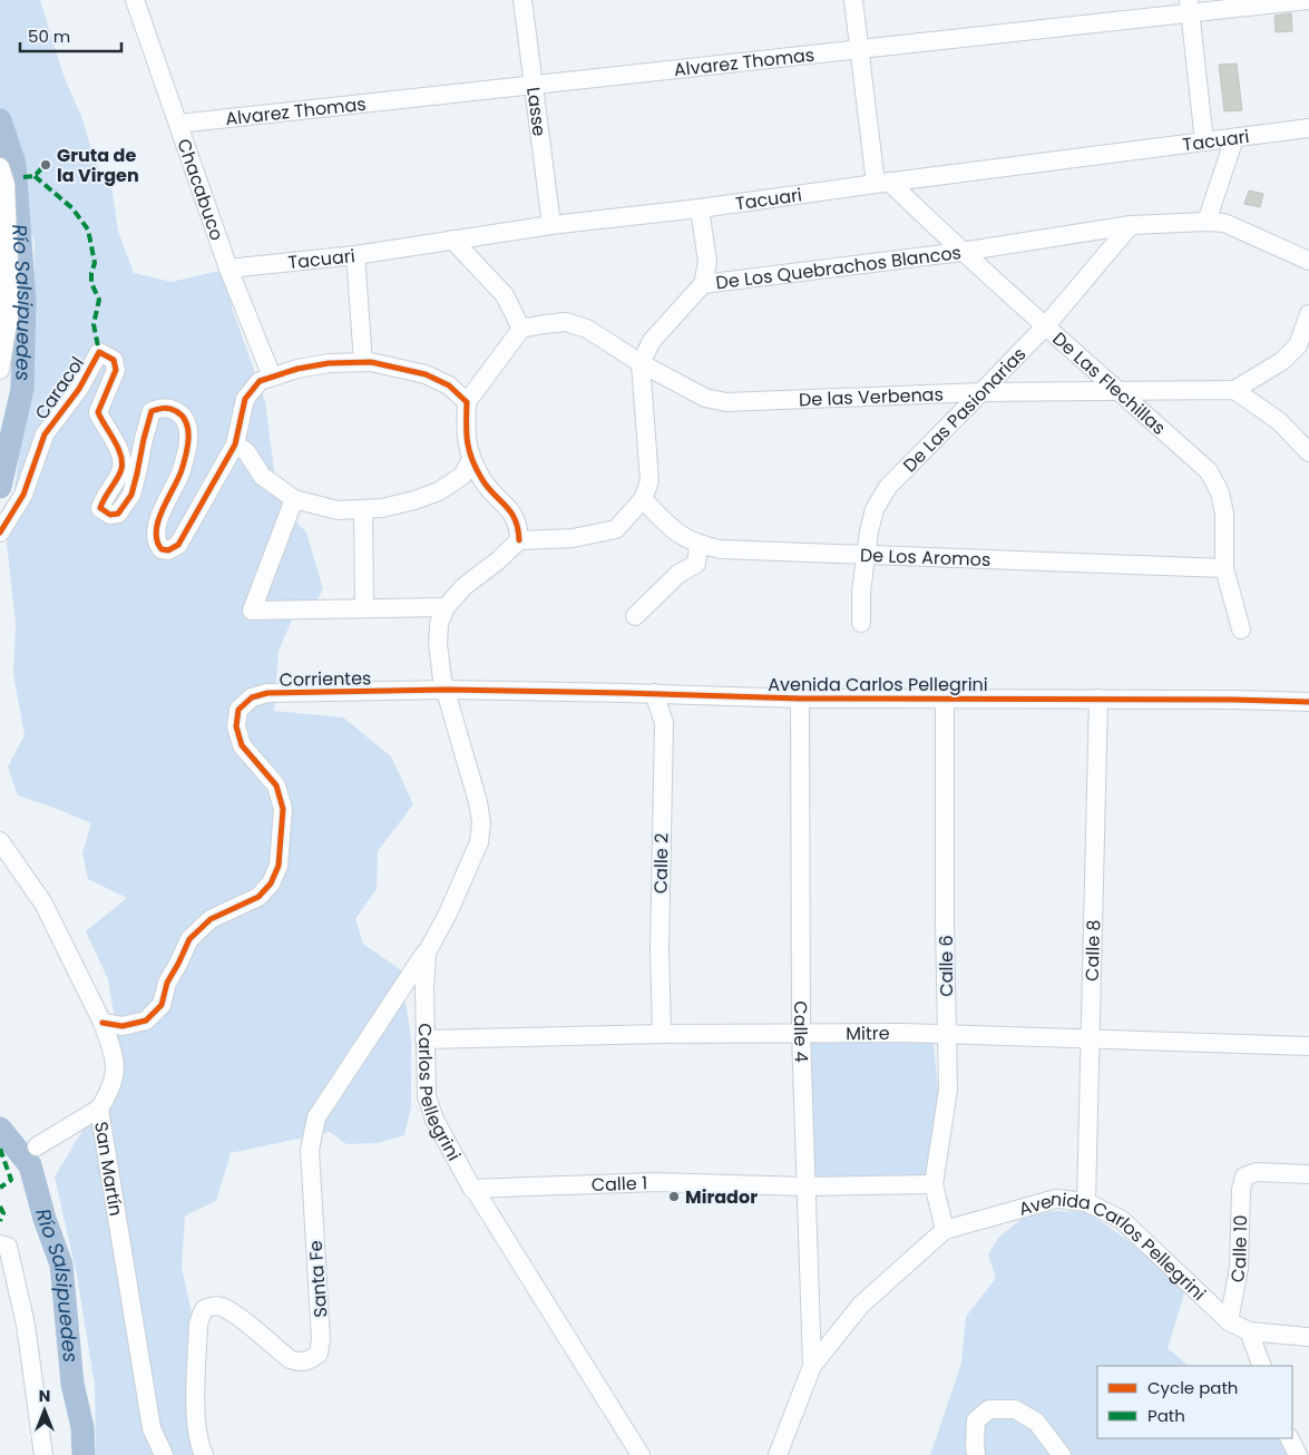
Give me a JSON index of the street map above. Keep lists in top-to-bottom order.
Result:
{
  "streets": {
    "street": [
      "Alvarez Thomas",
      "Lasse",
      "Tacuari",
      "Chacabuco",
      "De Los Quebrachos Blancos",
      "De Las Flechillas",
      "Caracol",
      "De las Verbenas",
      "De Las Pasionarias",
      "De Los Aromos",
      "Corrientes",
      "Avenida Carlos Pellegrini",
      "Calle 2",
      "Calle 8",
      "Calle 6",
      "Calle 4",
      "Mitre",
      "Carlos Pellegrini",
      "San Martín",
      "Calle 1",
      "Calle 10",
      "Santa Fe"
    ]
  },
  "crossings": [
    ["Alvarez Thomas", "Lasse"],
    ["Alvarez Thomas", "Chacabuco"],
    ["Lasse", "Tacuari"],
    ["Tacuari", "Chacabuco"],
    ["Tacuari", "De Las Flechillas"],
    ["Chacabuco", "Caracol"],
    ["De Los Quebrachos Blancos", "De Las Flechillas"],
    ["De Los Quebrachos Blancos", "De las Verbenas"],
    ["De Los Quebrachos Blancos", "De Las Pasionarias"],
    ["De Las Flechillas", "De las Verbenas"],
    ["De Las Flechillas", "De Las Pasionarias"],
    ["De Las Flechillas", "De Los Aromos"],
    ["De las Verbenas", "De Las Pasionarias"],
    ["De Las Pasionarias", "De Los Aromos"],
    ["Corrientes", "Avenida Carlos Pellegrini"],
    ["Corrientes", "Carlos Pellegrini"],
    ["Corrientes", "San Martín"],
    ["Avenida Carlos Pellegrini", "Calle 2"],
    ["Avenida Carlos Pellegrini", "Calle 8"],
    ["Avenida Carlos Pellegrini", "Calle 6"],
    ["Avenida Carlos Pellegrini", "Calle 4"],
    ["Avenida Carlos Pellegrini", "Carlos Pellegrini"],
    ["Avenida Carlos Pellegrini", "Calle 10"],
    ["Calle 2", "Mitre"],
    ["Calle 8", "Mitre"],
    ["Calle 6", "Mitre"],
    ["Calle 6", "Calle 1"],
    ["Calle 4", "Mitre"],
    ["Calle 4", "Calle 1"],
    ["Mitre", "Carlos Pellegrini"],
    ["Carlos Pellegrini", "Calle 1"],
    ["Carlos Pellegrini", "Santa Fe"]
  ],
  "water": ["Río Salsipuedes"],
  "places": ["Gruta de la Virgen", "Mirador"],
  "legend": ["Cycle path", "Path"],
  "scale_bar": "50 m",
  "north": "top"
}
